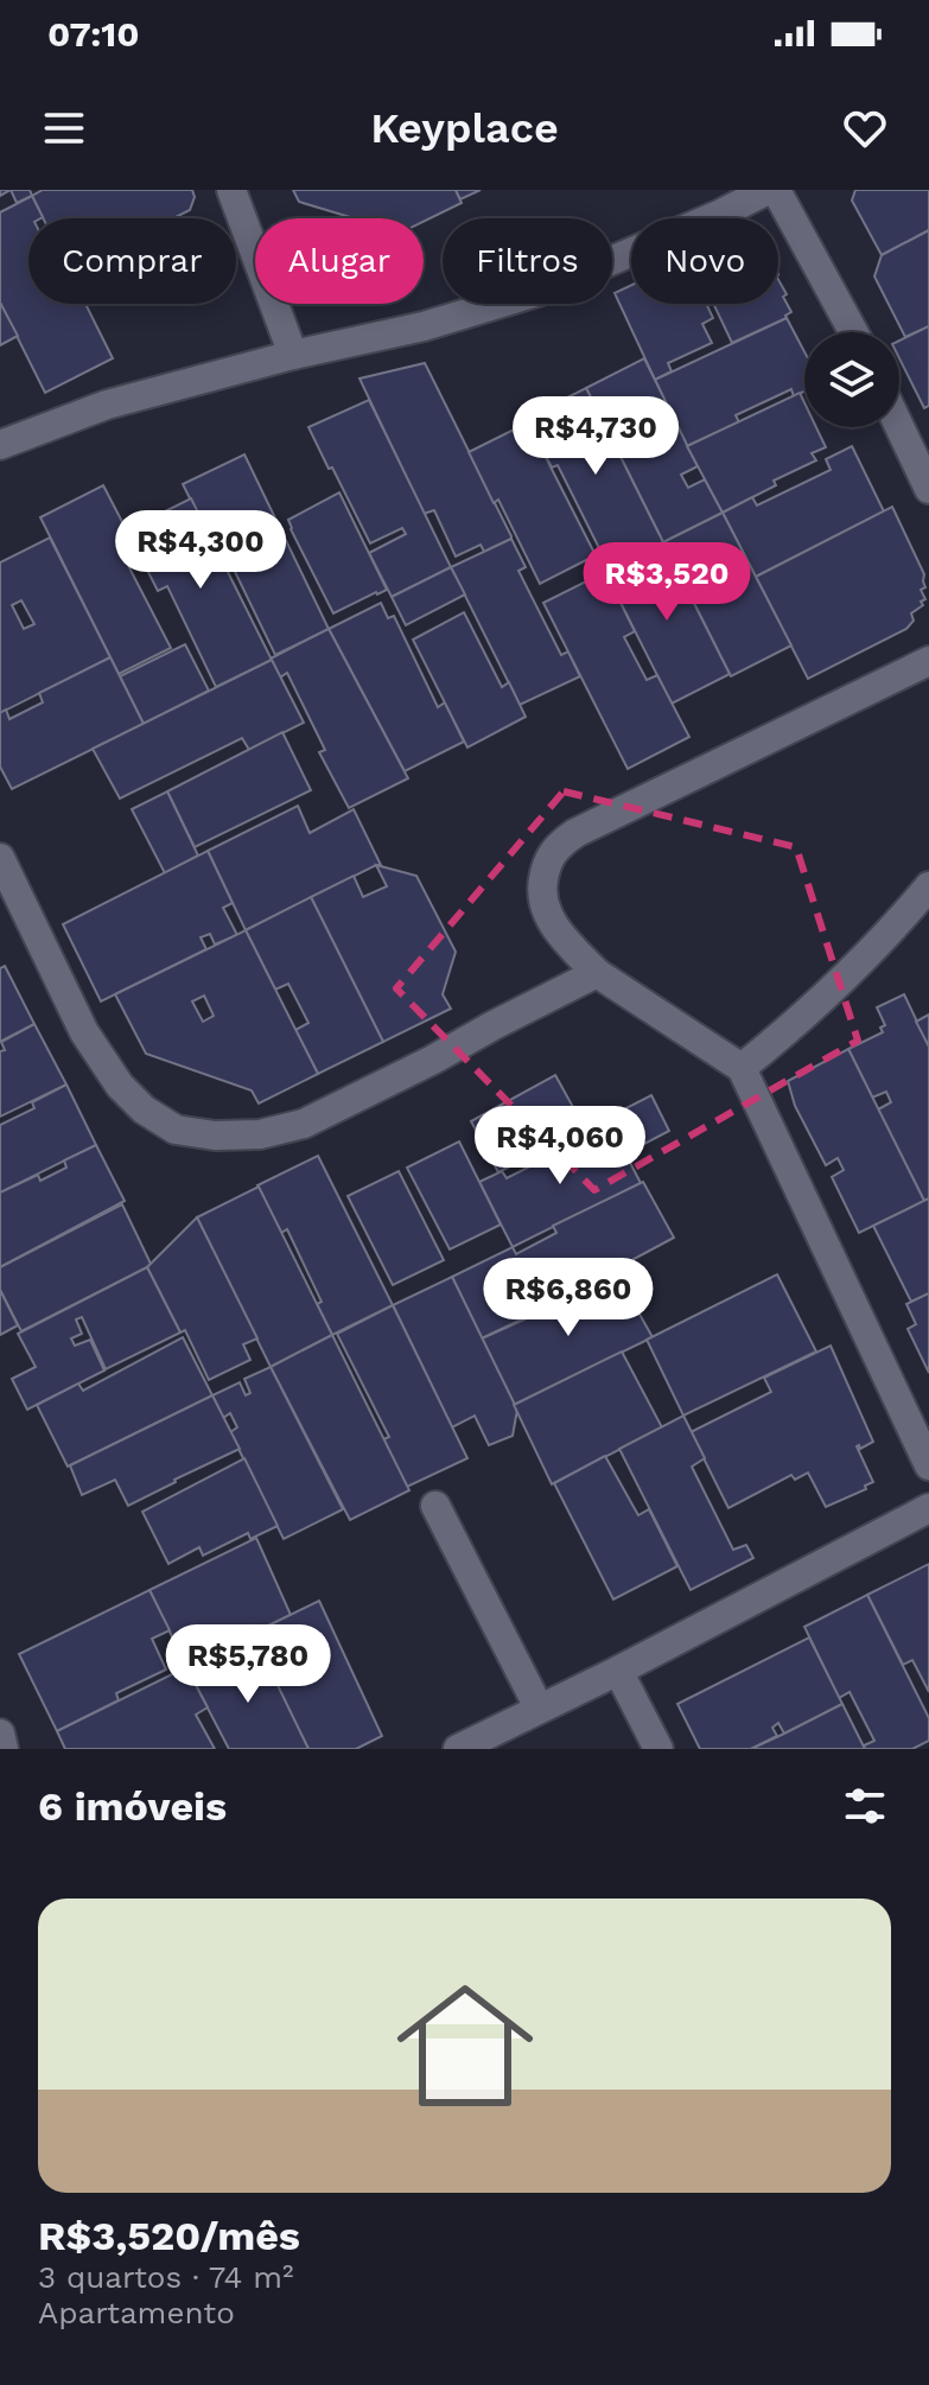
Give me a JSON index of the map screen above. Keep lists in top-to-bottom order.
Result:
{
  "page": {
    "status": "07:10",
    "header": "Keyplace",
    "chip": [
      "Comprar",
      "Alugar",
      "Filtros",
      "Novo"
    ],
    "price": [
      "R$4,730",
      "R$4,300",
      "R$3,520",
      "R$4,060",
      "R$6,860",
      "R$5,780"
    ],
    "heading": "6 imóveis",
    "list": [
      {
        "name": "R$3,520/mês",
        "note": "3 quartos · 74 m² · Apartamento"
      }
    ]
  }
}
